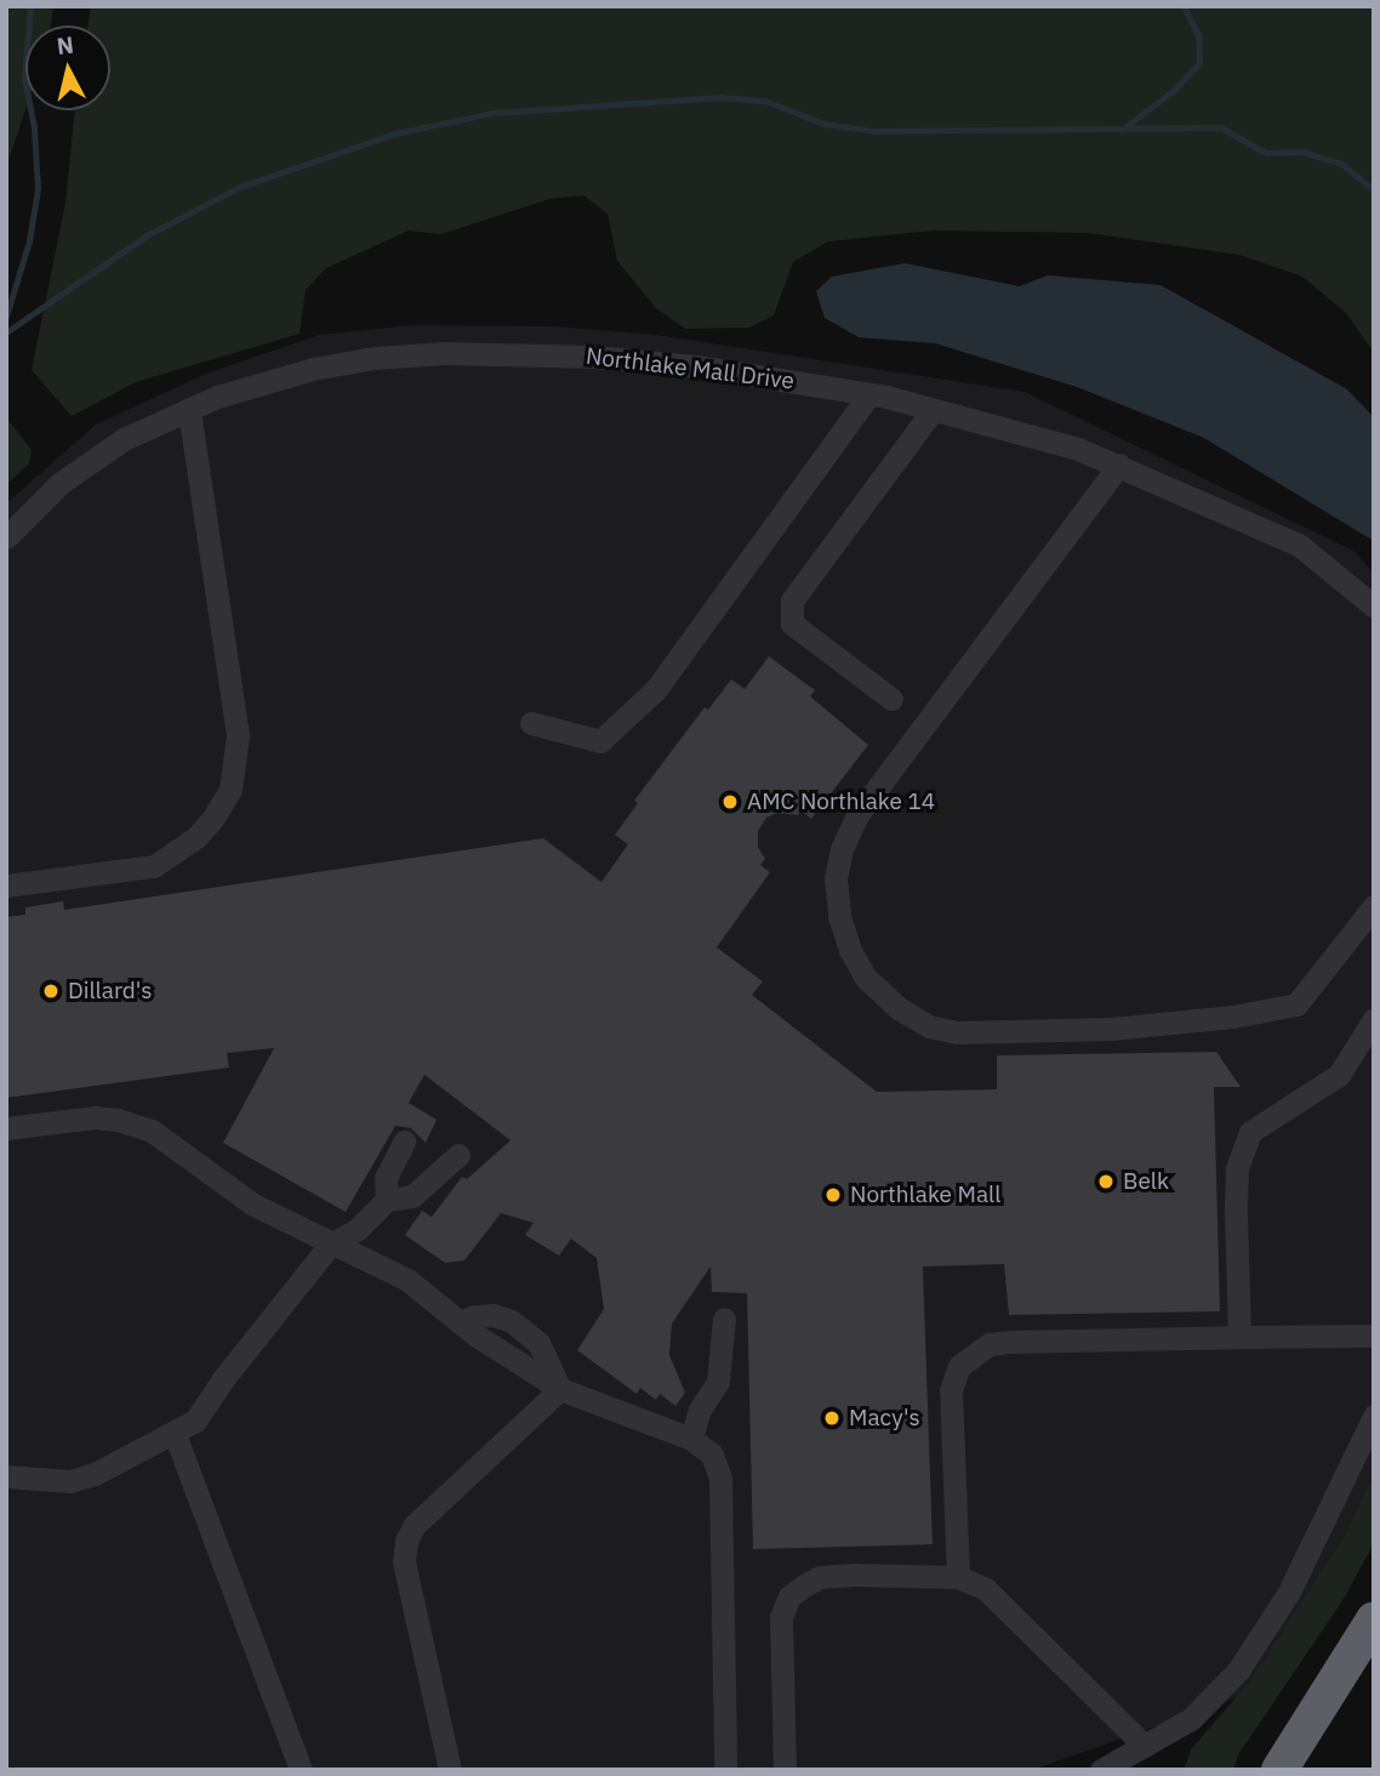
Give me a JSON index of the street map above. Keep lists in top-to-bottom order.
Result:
{
  "streets": {
    "street": ["Northlake Mall Drive"]
  },
  "places": [
    "AMC Northlake 14",
    "Dillard's",
    "Belk",
    "Northlake Mall",
    "Macy's"
  ],
  "north": "top"
}
